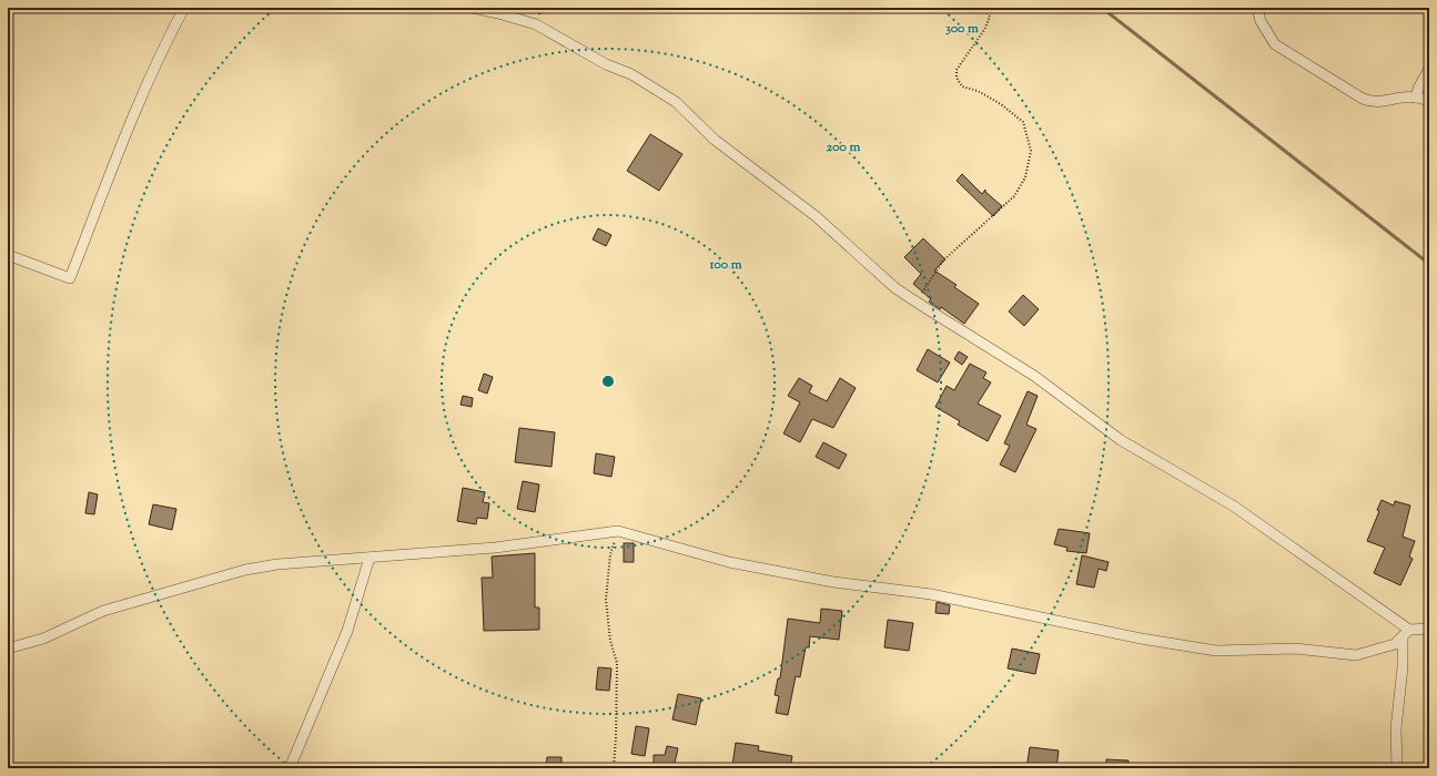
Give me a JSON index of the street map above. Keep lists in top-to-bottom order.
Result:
{
  "rings": ["300 m", "200 m", "100 m"]
}
